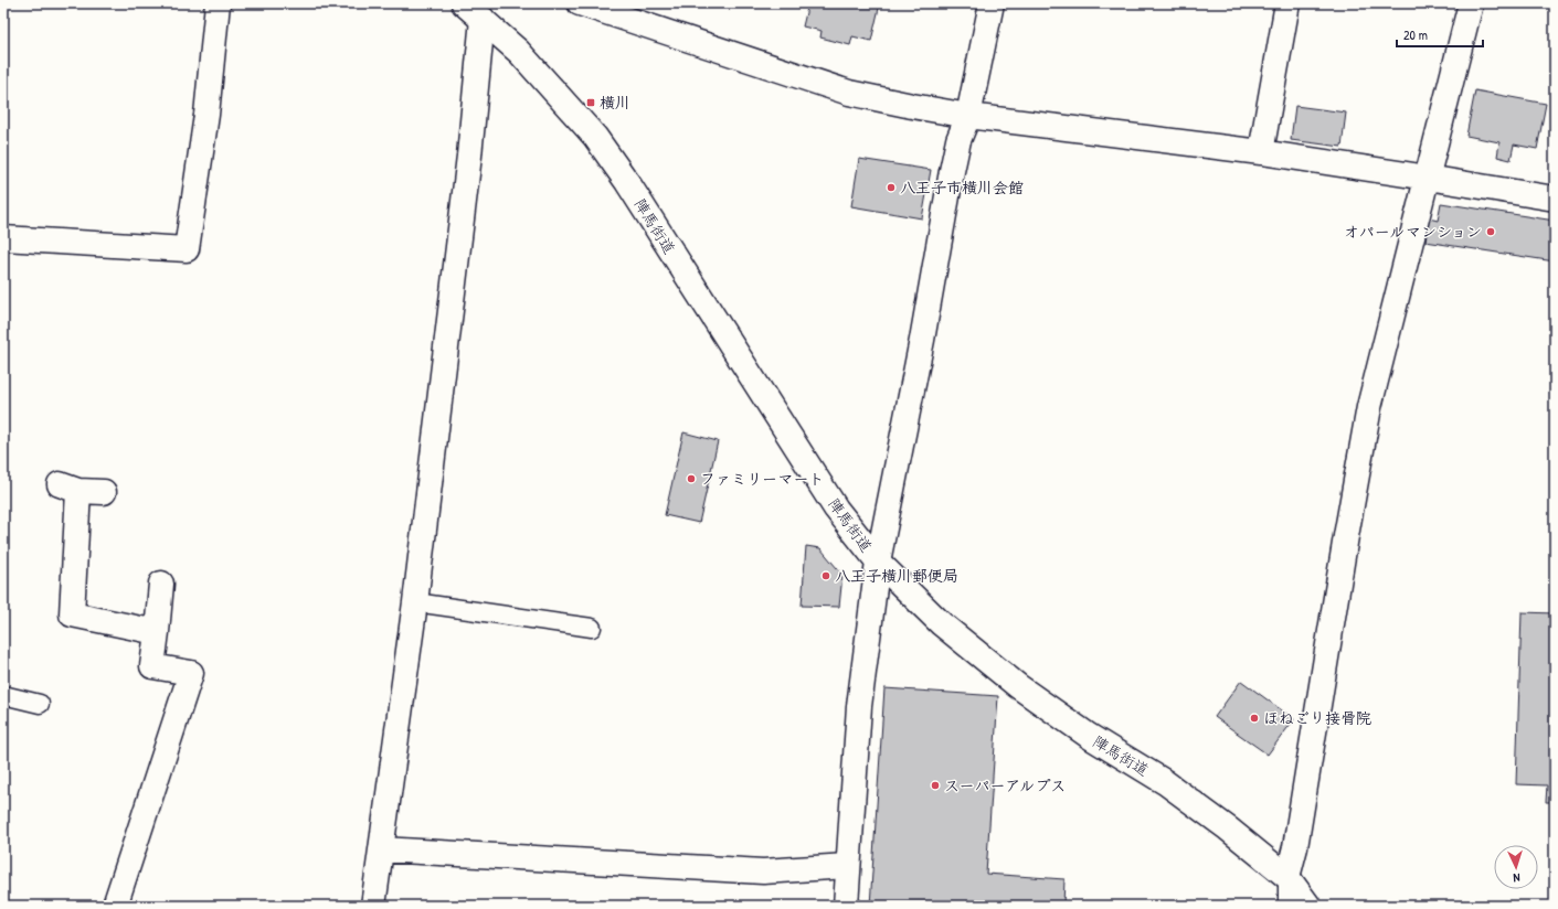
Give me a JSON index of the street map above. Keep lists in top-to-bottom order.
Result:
{
  "streets": {
    "street": ["陣馬街道"]
  },
  "places": {
    "transit": ["横川"],
    "other": [
      "八王子市横川会館",
      "オパールマンション",
      "ファミリーマート",
      "八王子横川郵便局",
      "ほねごり接骨院",
      "スーパーアルプス"
    ]
  },
  "scale_bar": "20 m",
  "north": "bottom"
}
